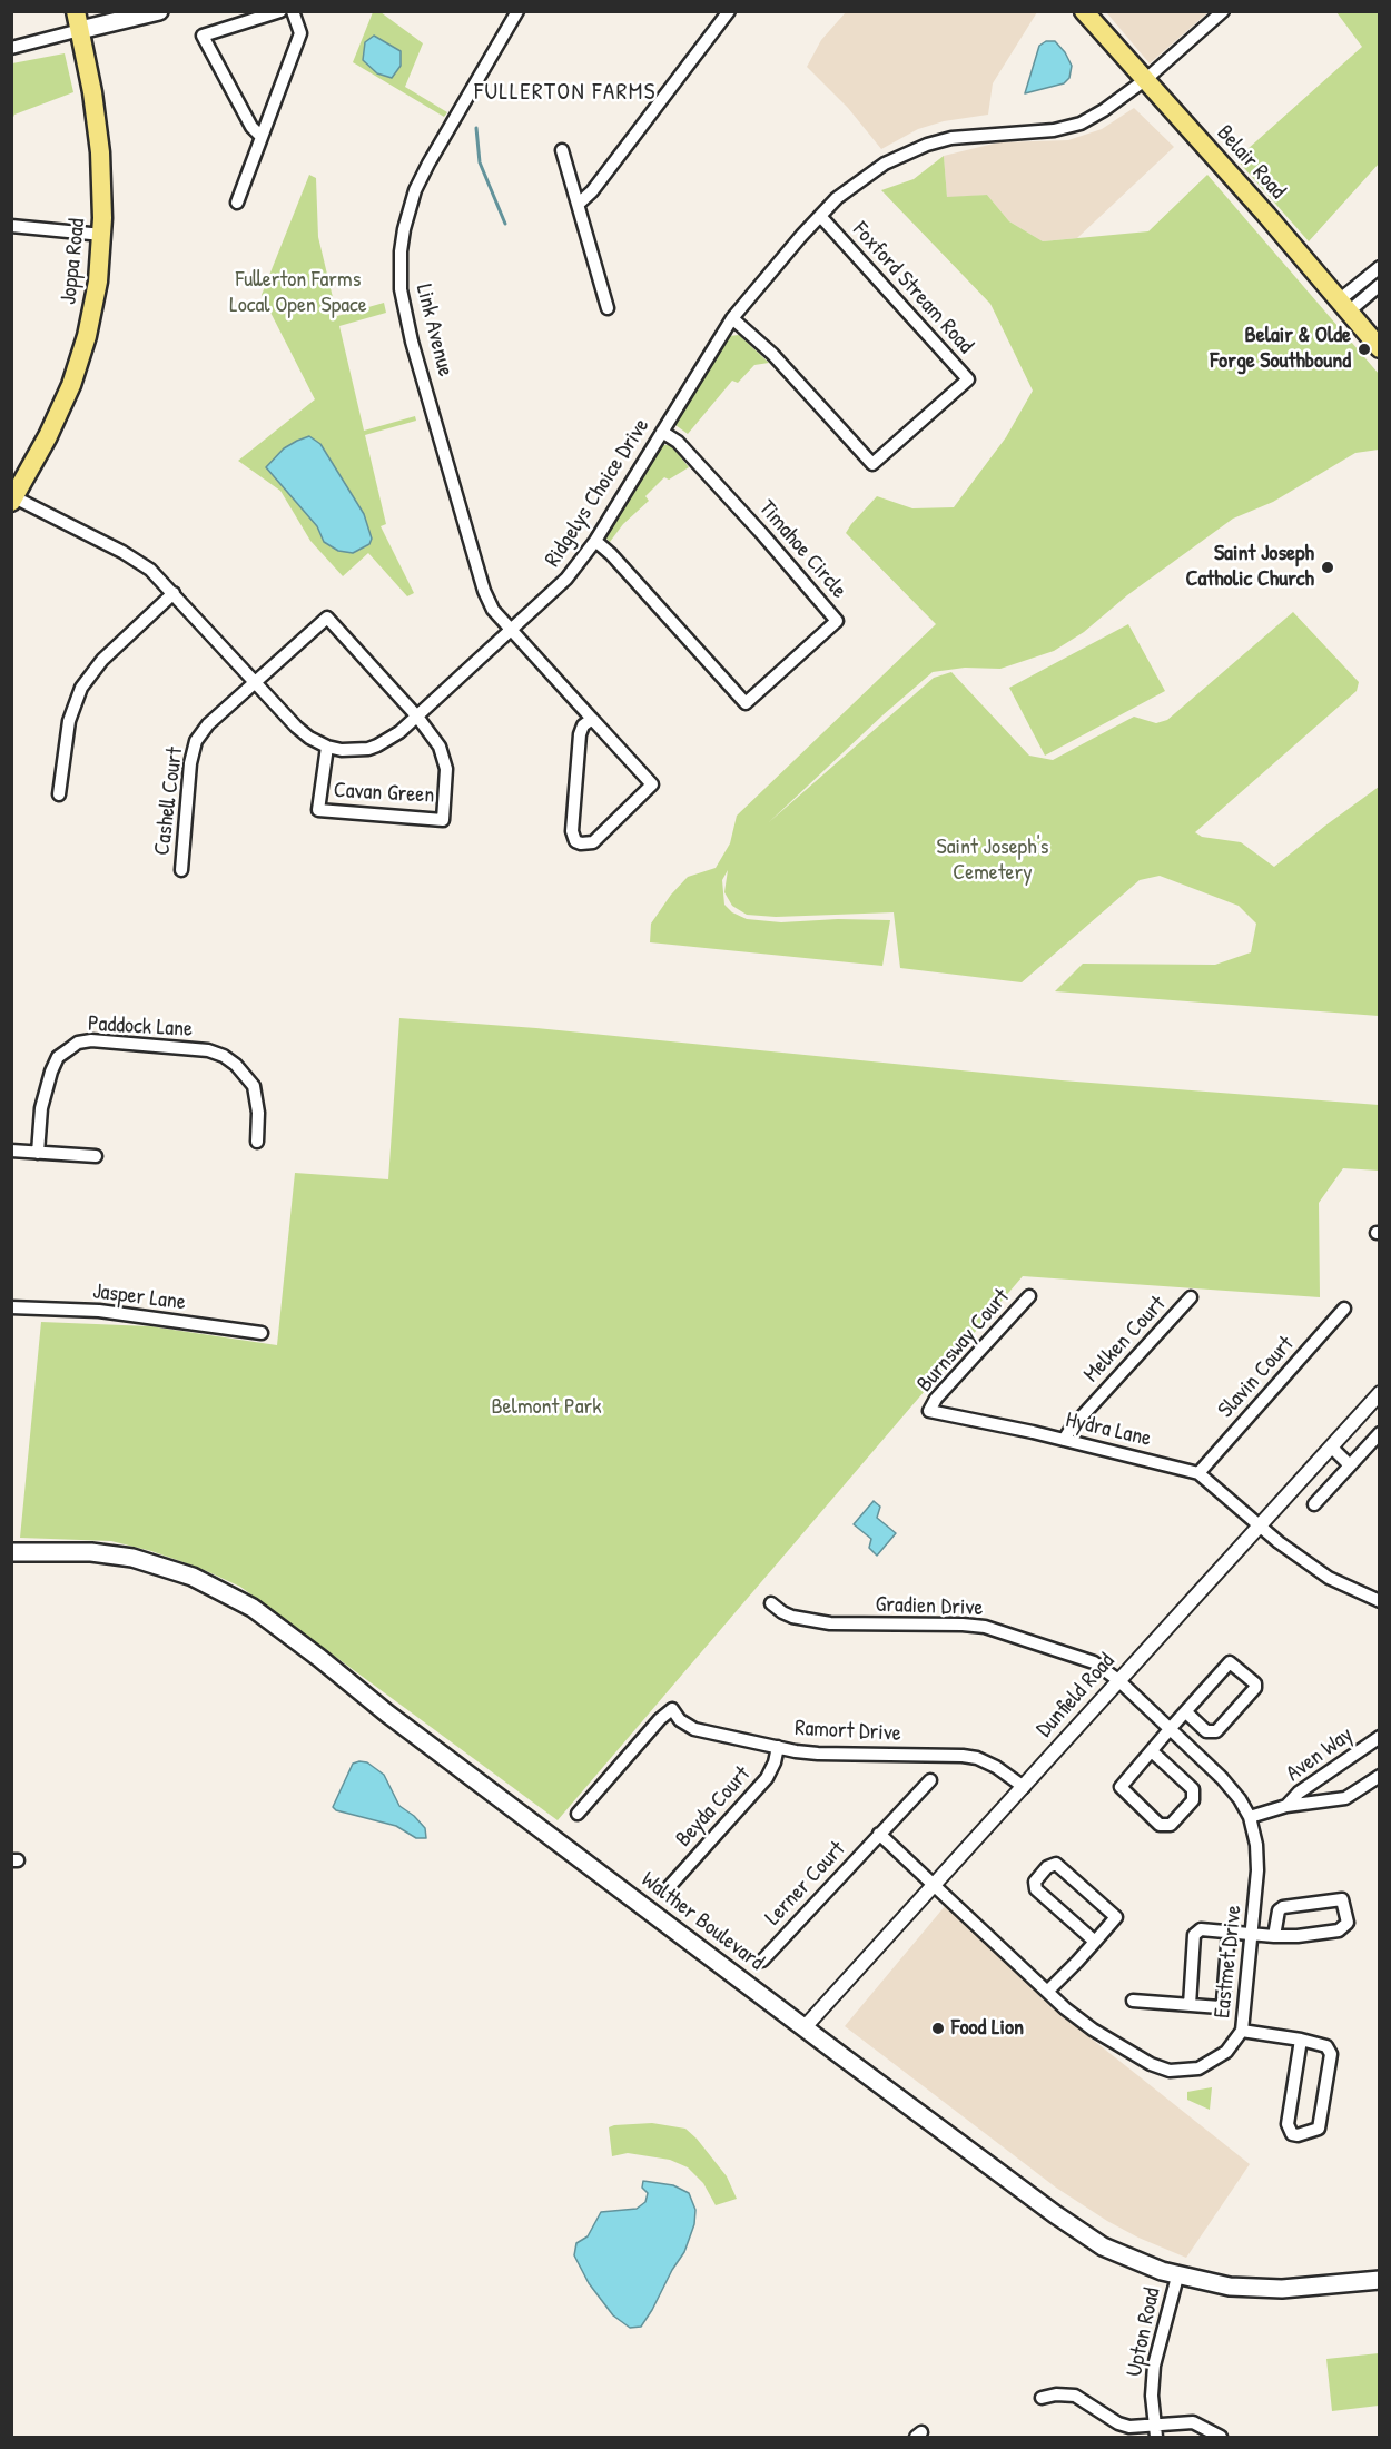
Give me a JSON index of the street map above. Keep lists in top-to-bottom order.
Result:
{
  "streets": {
    "main road": ["Belair Road", "Joppa Road", "Walther Boulevard"],
    "street": [
      "Foxford Stream Road",
      "Link Avenue",
      "Ridgelys Choice Drive",
      "Timahoe Circle",
      "Cavan Green",
      "Cashell Court",
      "Paddock Lane",
      "Jasper Lane",
      "Melken Court",
      "Burnsway Court",
      "Slavin Court",
      "Hydra Lane",
      "Gradien Drive",
      "Dunfield Road",
      "Ramort Drive",
      "Aven Way",
      "Beyda Court",
      "Lerner Court",
      "Eastmet Drive",
      "Upton Road"
    ]
  },
  "crossings": [
    ["Belair Road", "Ridgelys Choice Drive"],
    ["Joppa Road", "Ridgelys Choice Drive"],
    ["Foxford Stream Road", "Ridgelys Choice Drive"],
    ["Link Avenue", "Ridgelys Choice Drive"],
    ["Ridgelys Choice Drive", "Timahoe Circle"],
    ["Ridgelys Choice Drive", "Cavan Green"],
    ["Ridgelys Choice Drive", "Cashell Court"],
    ["Cavan Green", "Cashell Court"],
    ["Melken Court", "Hydra Lane"],
    ["Burnsway Court", "Hydra Lane"],
    ["Slavin Court", "Hydra Lane"],
    ["Hydra Lane", "Dunfield Road"],
    ["Gradien Drive", "Dunfield Road"],
    ["Gradien Drive", "Eastmet Drive"],
    ["Dunfield Road", "Ramort Drive"],
    ["Dunfield Road", "Walther Boulevard"],
    ["Dunfield Road", "Eastmet Drive"],
    ["Ramort Drive", "Beyda Court"],
    ["Aven Way", "Eastmet Drive"],
    ["Walther Boulevard", "Upton Road"]
  ],
  "districts": ["FULLERTON FARMS"],
  "parks": ["Fullerton Farms Local Open Space", "Saint Joseph's Cemetery", "Belmont Park"],
  "places": ["Belair & Olde Forge Southbound", "Saint Joseph Catholic Church", "Food Lion"]
}
